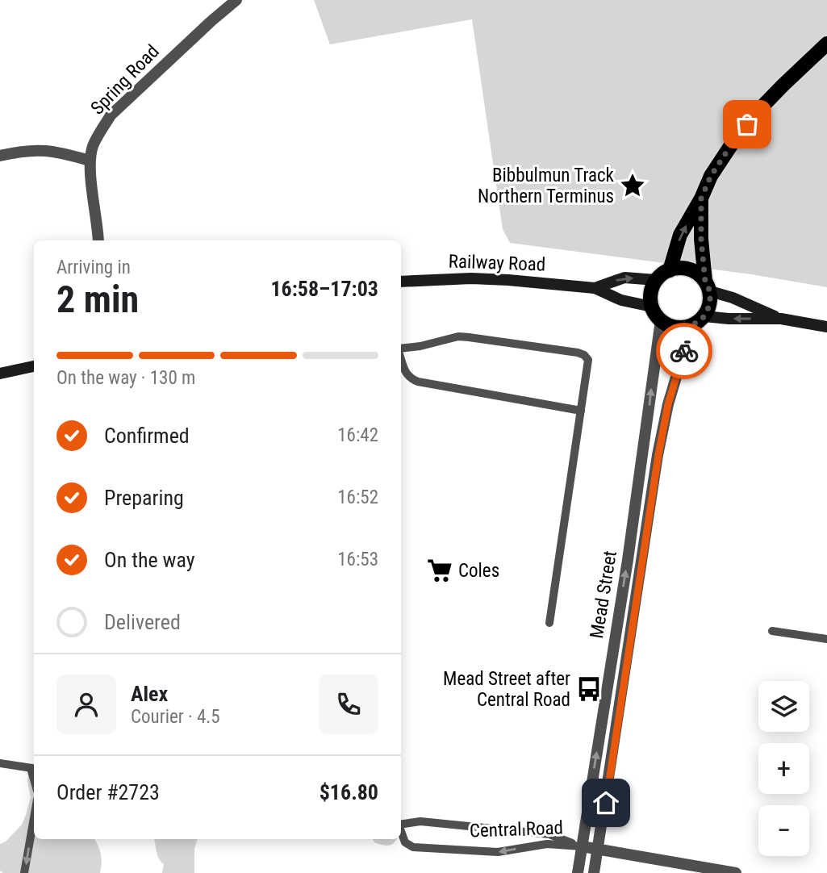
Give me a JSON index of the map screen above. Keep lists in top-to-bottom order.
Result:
{
  "streets": {
    "main road": ["Railway Road"],
    "street": ["Spring Road", "Mead Street", "Central Road"]
  },
  "crossings": [
    ["Railway Road", "Mead Street"],
    ["Mead Street", "Central Road"]
  ],
  "places": {
    "place": ["Bibbulmun Track Northern Terminus"],
    "supermarket": ["Coles"],
    "bus stop": ["Mead Street after Central Road"]
  },
  "page": {
    "heading": ["2 min", "Arriving in", "16:58–17:03"],
    "panel": [
      "Alex",
      "Courier · 4.5",
      "Order #2723",
      "$16.80"
    ],
    "bar": "On the way · 130 m",
    "list": [
      ["Confirmed", "16:42"],
      ["Preparing", "16:52"],
      ["On the way", "16:53"],
      "Delivered"
    ],
    "map_buttons": ["+", "−"]
  }
}
